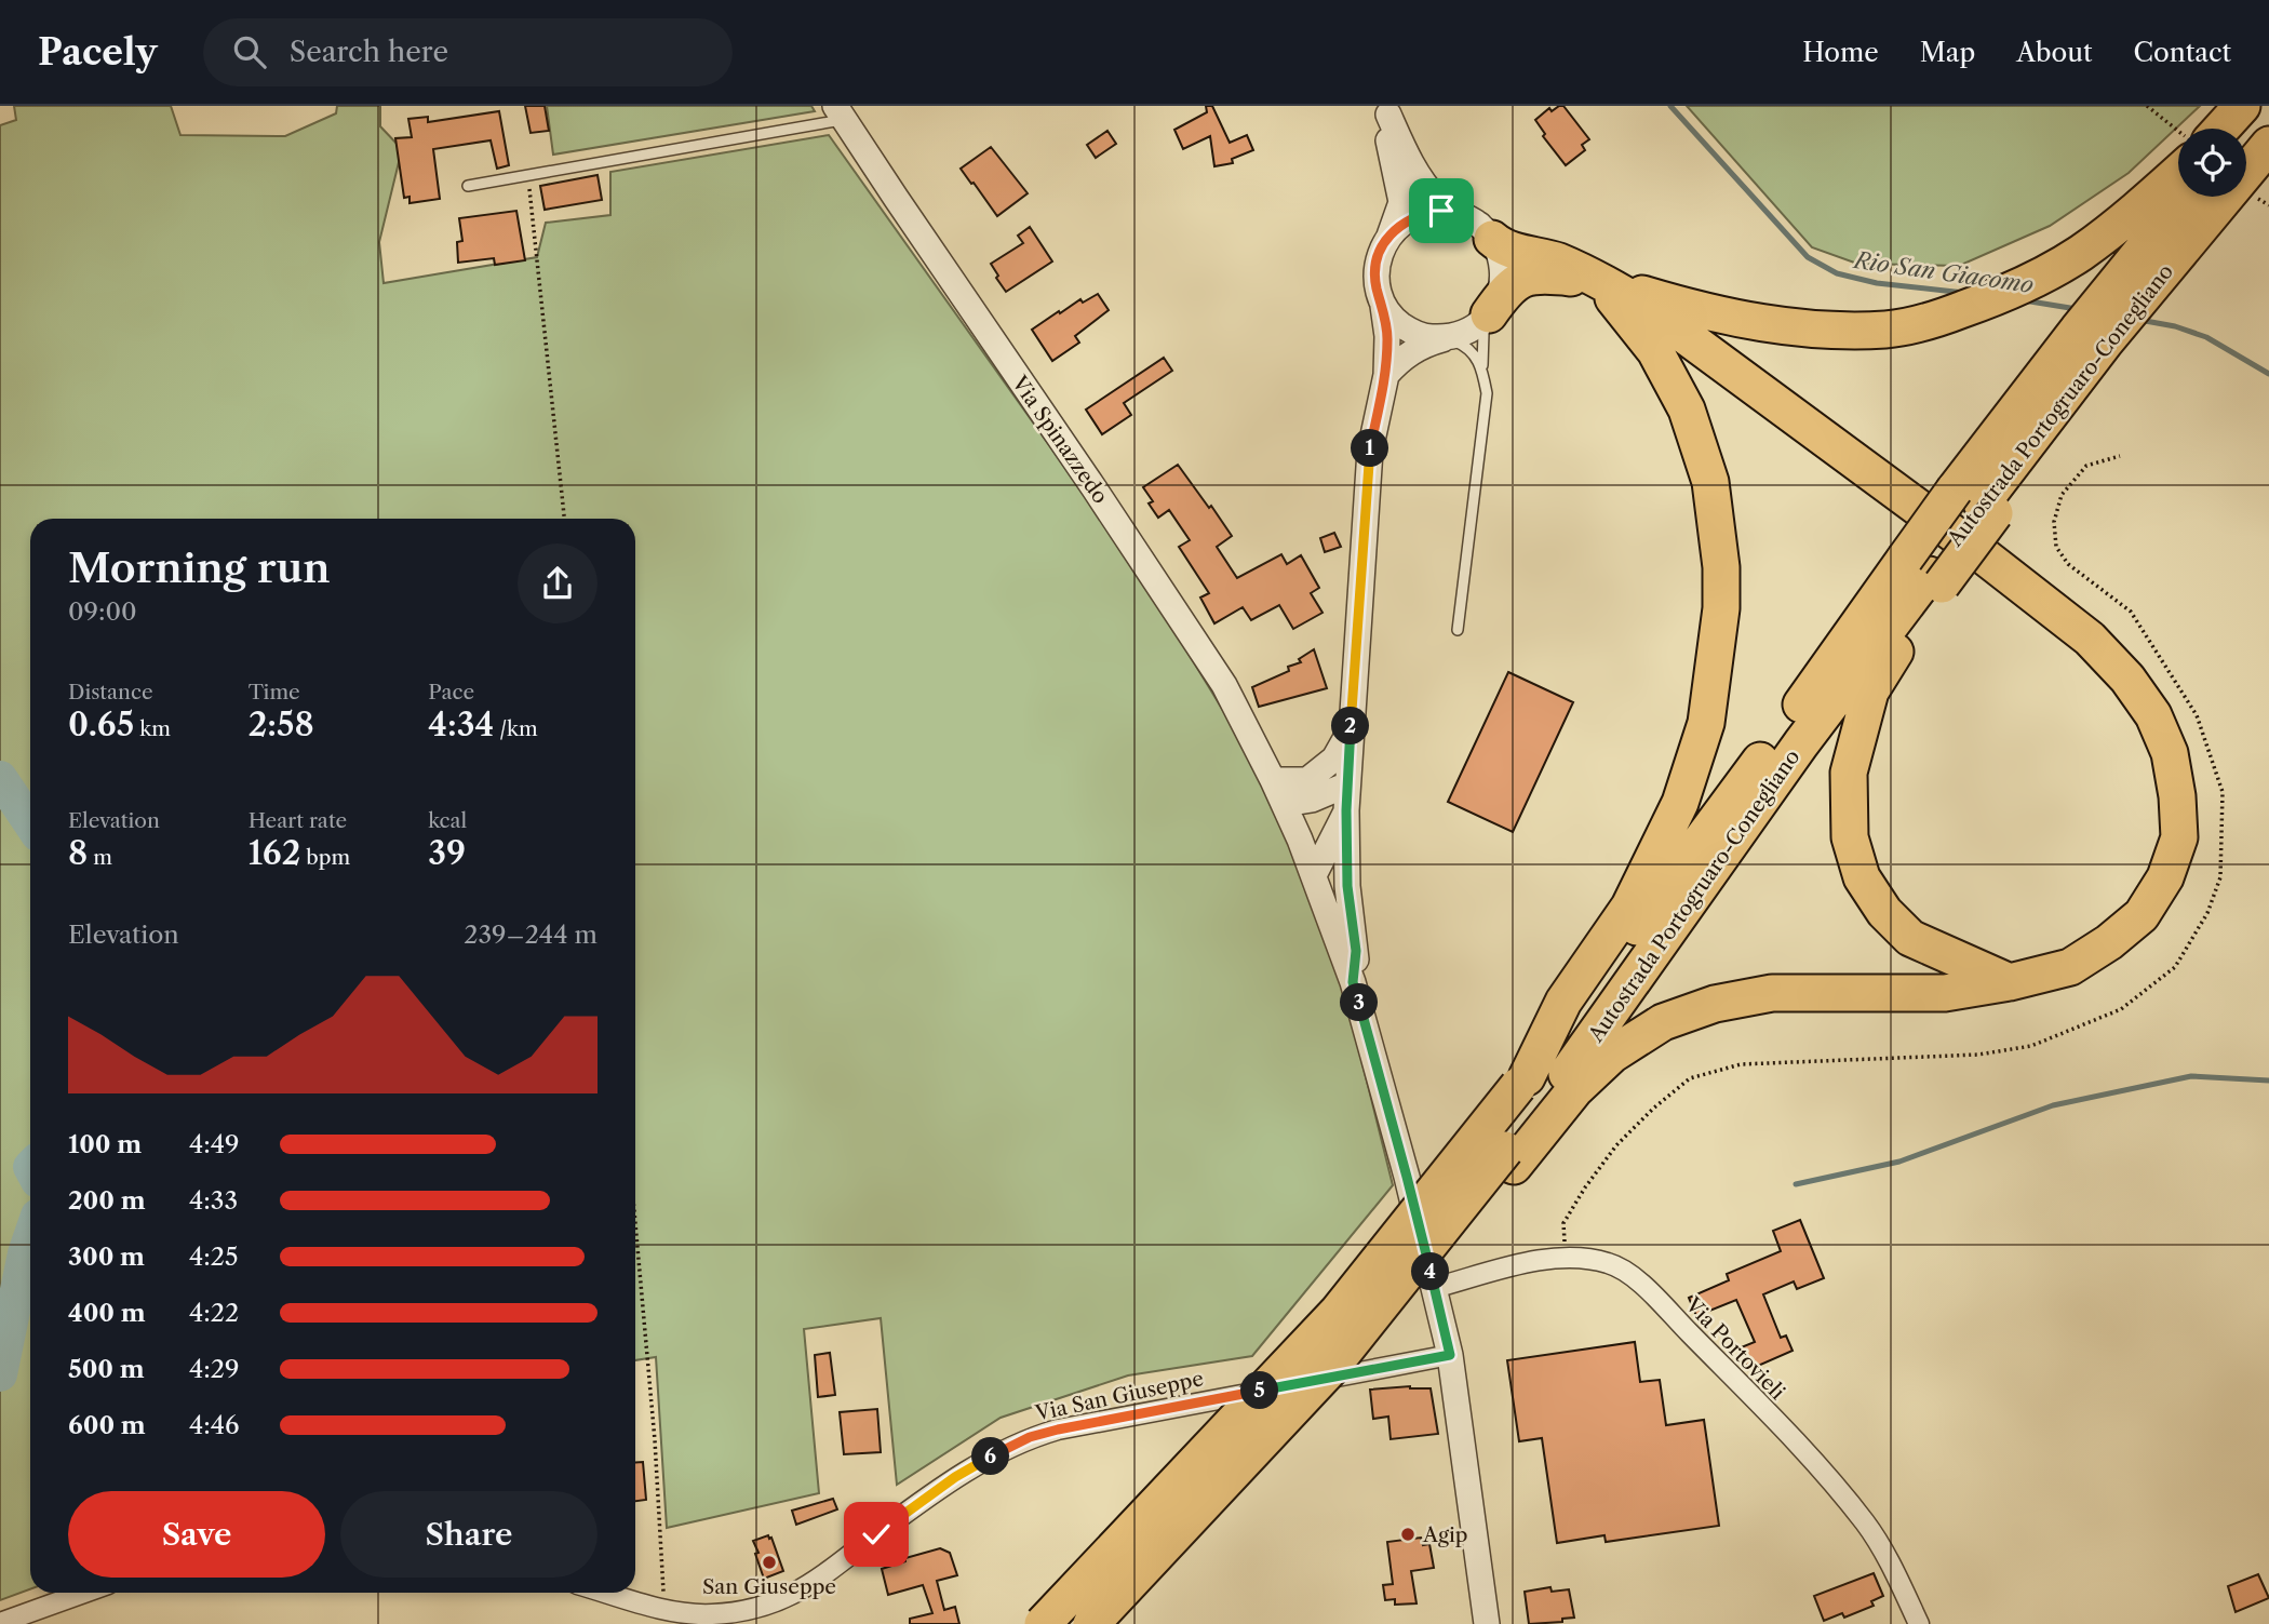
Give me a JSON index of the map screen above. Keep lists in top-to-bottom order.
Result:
{
  "streets": {
    "highway": ["Autostrada Portogruaro-Conegliano"],
    "street": ["Via Spinazzedo", "Via Portovieli", "Via San Giuseppe"]
  },
  "water": ["Rio San Giacomo"],
  "places": ["Agip", "San Giuseppe"],
  "page": {
    "header": "Pacely",
    "search": "Search here",
    "nav": [
      "Home",
      "Map",
      "About",
      "Contact"
    ],
    "pins": [
      "1",
      "2",
      "3",
      "4",
      "5",
      "6"
    ],
    "heading": ["Morning run", "09:00"],
    "stats": [
      ["Distance", "0.65 km"],
      ["Time", "2:58"],
      ["Pace", "4:34 /km"],
      ["Elevation", "8 m"],
      ["Heart rate", "162 bpm"],
      ["kcal", "39"]
    ],
    "chart": ["Elevation", "239–244 m"],
    "list": [
      {
        "name": "100 m",
        "note": "4:49"
      },
      {
        "name": "200 m",
        "note": "4:33"
      },
      {
        "name": "300 m",
        "note": "4:25"
      },
      {
        "name": "400 m",
        "note": "4:22"
      },
      {
        "name": "500 m",
        "note": "4:29"
      },
      {
        "name": "600 m",
        "note": "4:46"
      }
    ],
    "buttons": ["Save", "Share"]
  }
}
